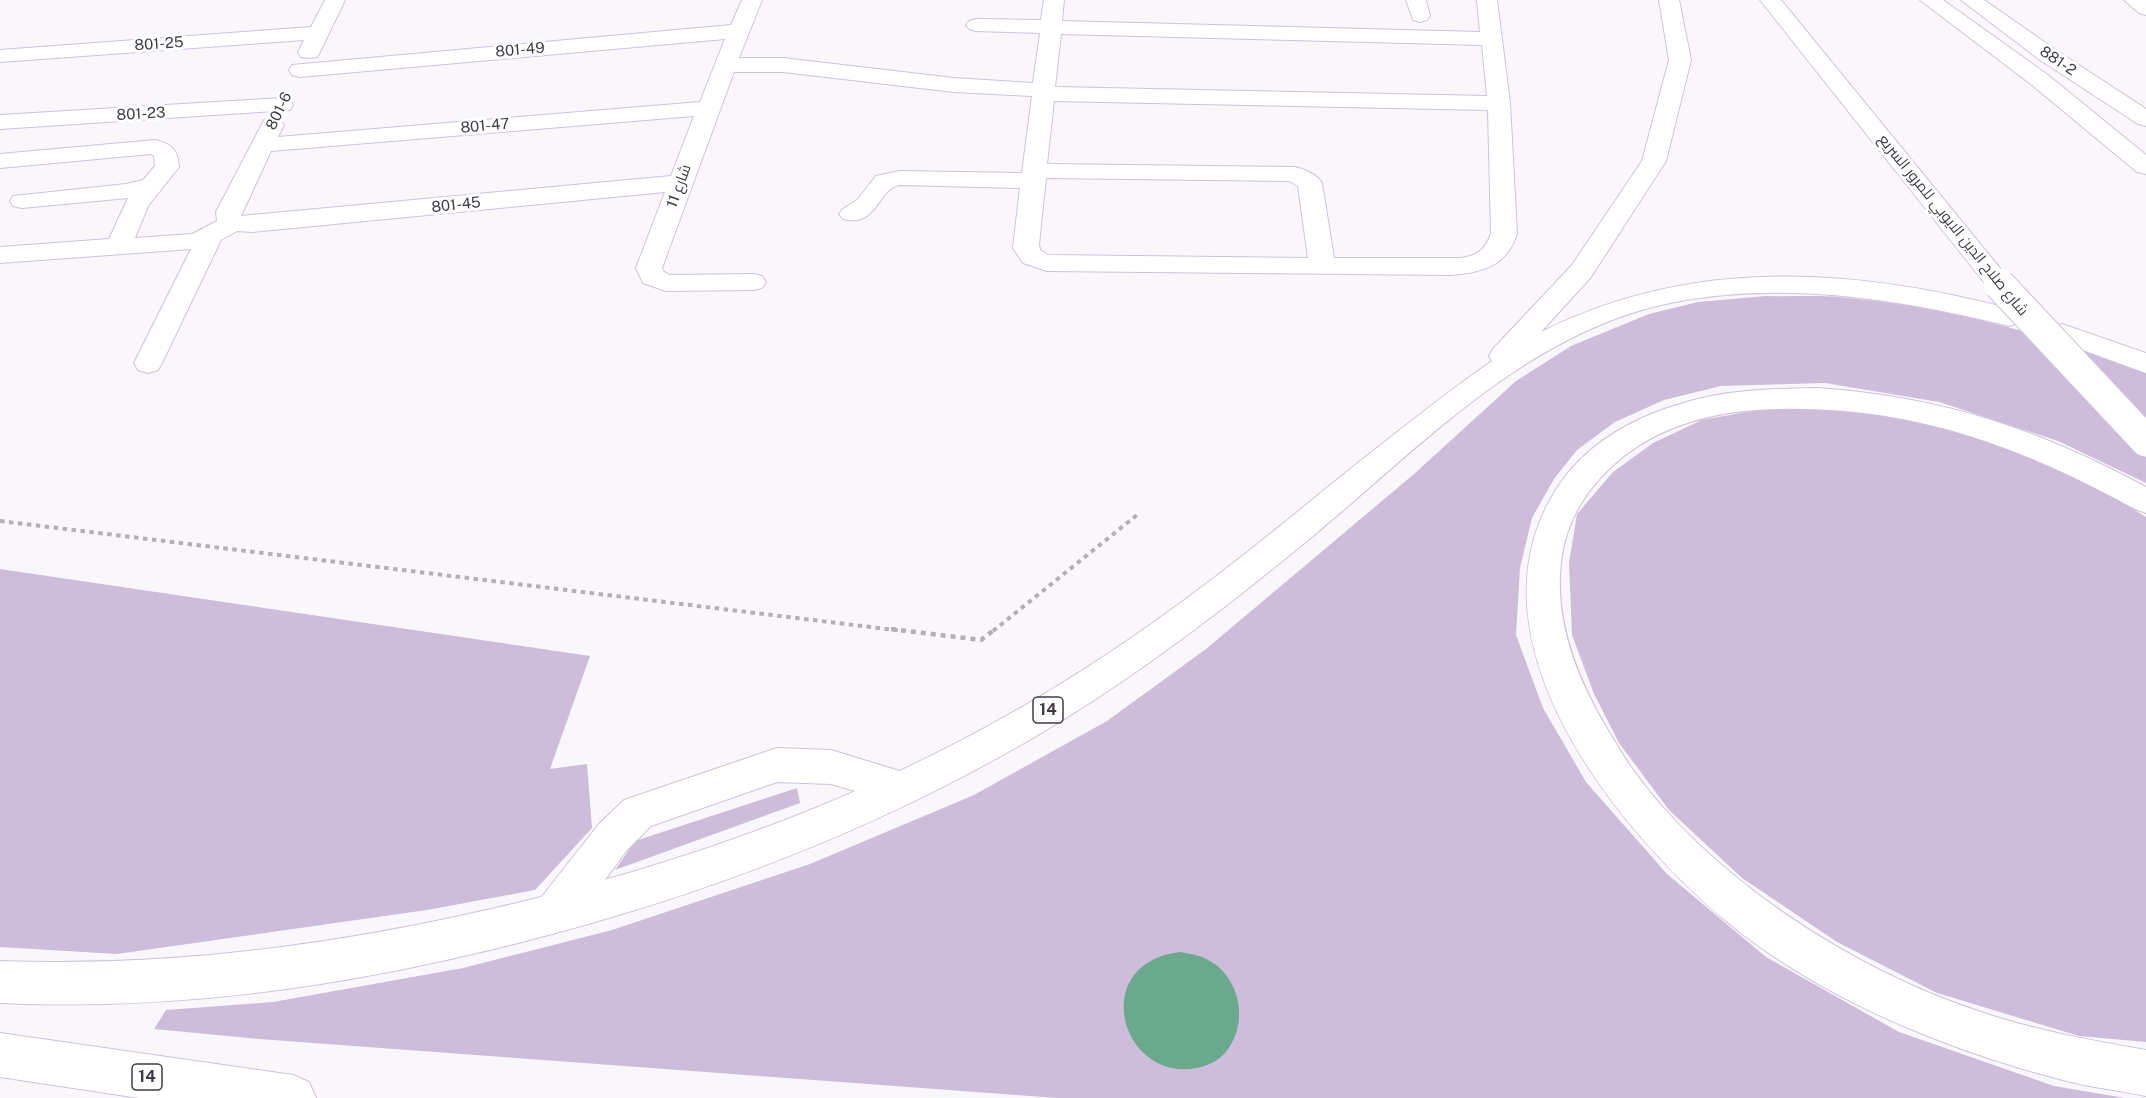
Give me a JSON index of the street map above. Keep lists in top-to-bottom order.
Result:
{
  "streets": {
    "main road": [
      "801-25",
      "801-49",
      "881-2",
      "801-6",
      "801-23",
      "801-47",
      "شارع 11",
      "801-45",
      "شارع صلاح الدين الايوبي للمرور السريع",
      "14"
    ]
  },
  "crossings": [
    ["801-25", "801-6"],
    ["801-49", "801-6"],
    ["801-49", "شارع 11"],
    ["801-6", "801-23"],
    ["801-6", "801-47"],
    ["801-6", "801-45"],
    ["801-47", "شارع 11"],
    ["شارع 11", "801-45"]
  ]
}
